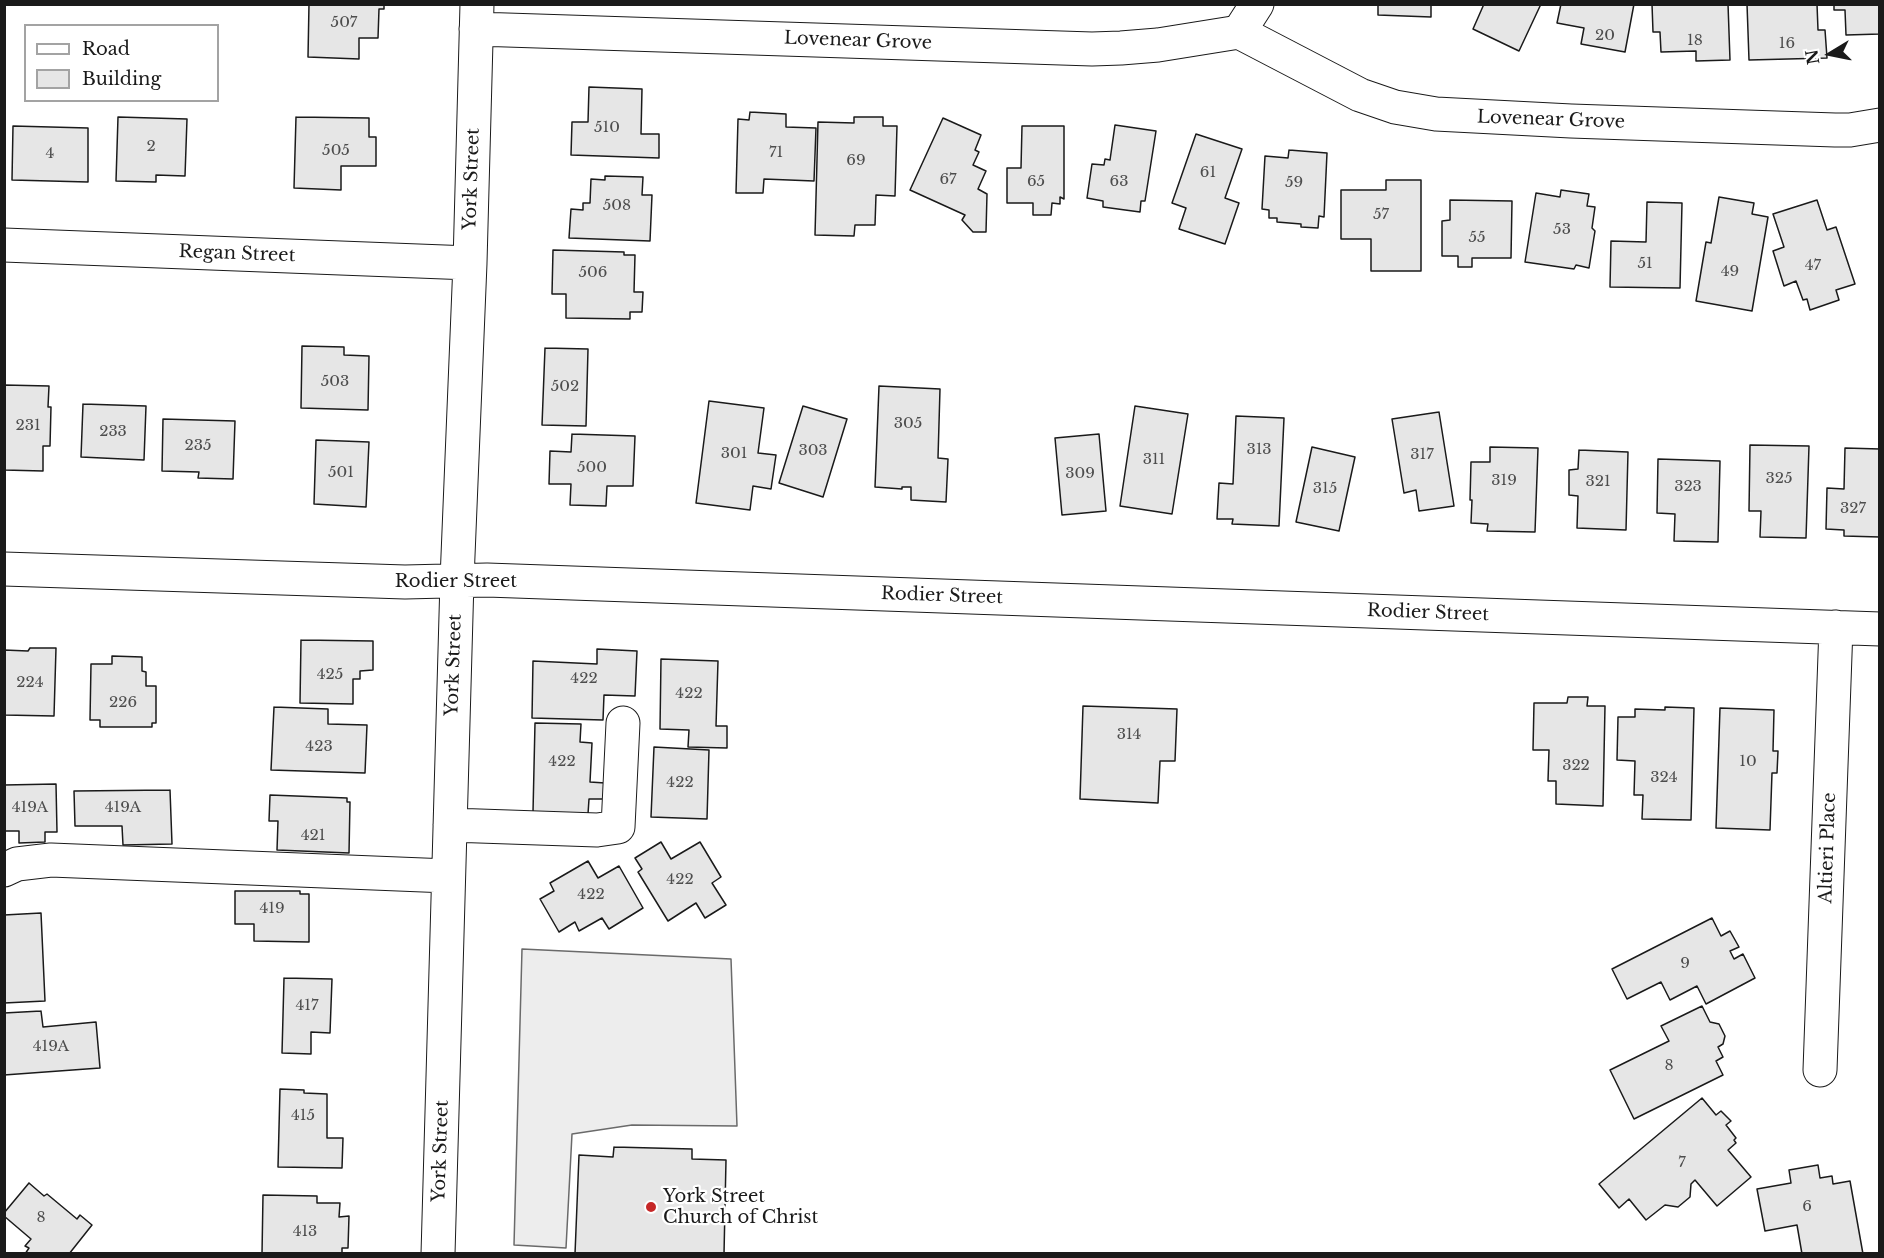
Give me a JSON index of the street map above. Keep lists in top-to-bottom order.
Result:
{
  "streets": {
    "street": [
      "Lovenear Grove",
      "York Street",
      "Regan Street",
      "Rodier Street",
      "Altieri Place"
    ]
  },
  "crossings": [
    ["Lovenear Grove", "York Street"],
    ["York Street", "Regan Street"],
    ["York Street", "Rodier Street"],
    ["Rodier Street", "Altieri Place"]
  ],
  "places": ["York Street Church of Christ"],
  "house_numbers": [
    "507",
    "20",
    "18",
    "16",
    "510",
    "2",
    "505",
    "71",
    "4",
    "69",
    "61",
    "67",
    "65",
    "63",
    "59",
    "508",
    "57",
    "53",
    "55",
    "51",
    "47",
    "49",
    "506",
    "503",
    "502",
    "305",
    "231",
    "233",
    "235",
    "313",
    "303",
    "301",
    "317",
    "311",
    "500",
    "501",
    "309",
    "325",
    "319",
    "321",
    "323",
    "315",
    "327",
    "425",
    "422",
    "224",
    "422",
    "226",
    "314",
    "423",
    "422",
    "10",
    "322",
    "324",
    "422",
    "419A",
    "419A",
    "421",
    "422",
    "422",
    "419",
    "9",
    "417",
    "419A",
    "8",
    "415",
    "7",
    "6",
    "8",
    "413"
  ],
  "legend": ["Road", "Building"],
  "north": "left"
}
